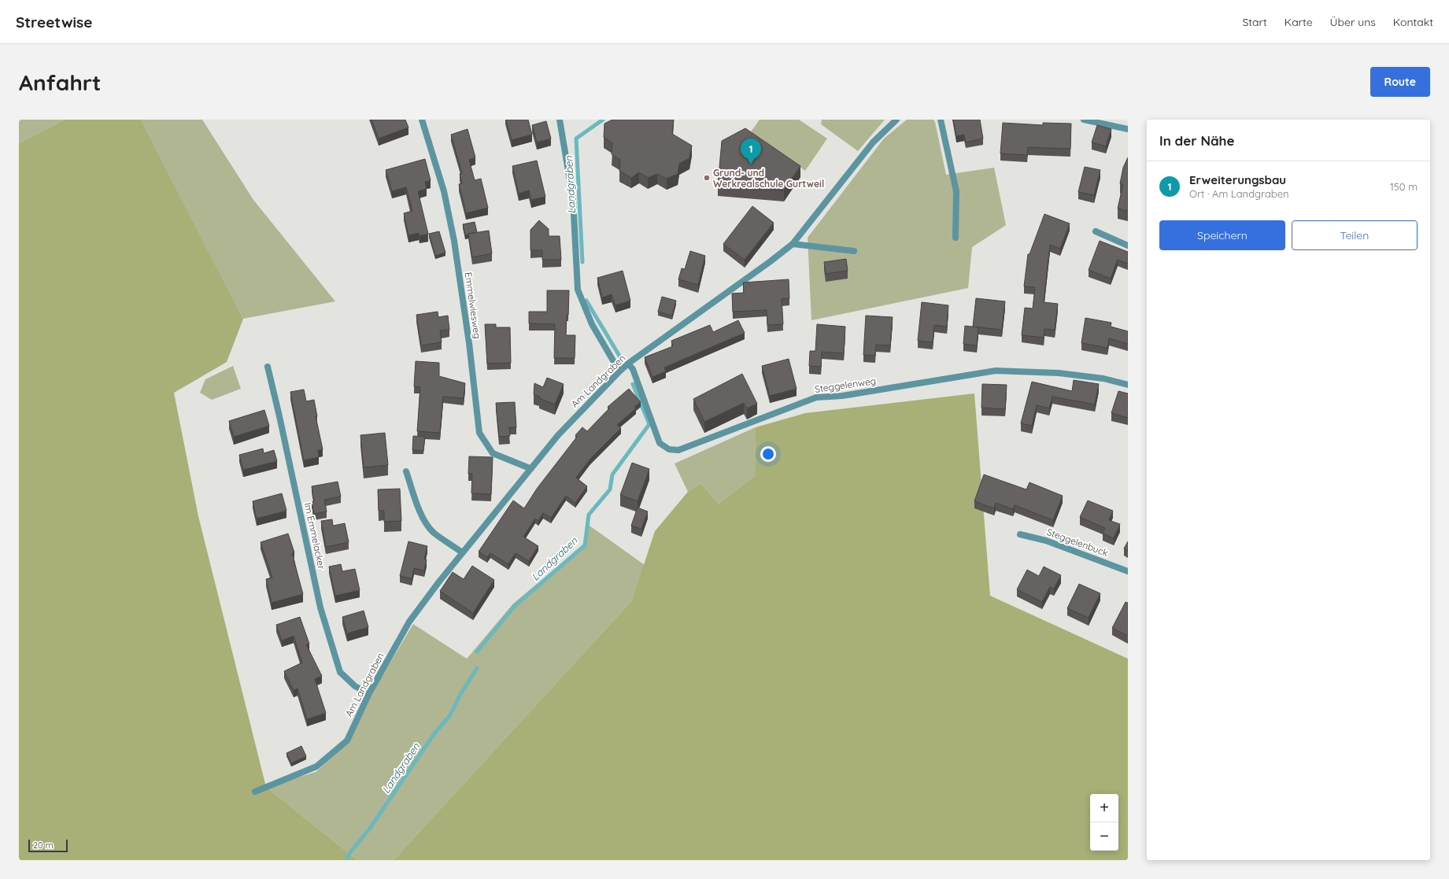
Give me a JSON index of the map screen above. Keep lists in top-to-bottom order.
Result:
{
  "streets": {
    "street": [
      "Emmelwiesweg",
      "Am Landgraben",
      "Steggelenweg",
      "Im Emmelacker",
      "Steggelenbuck"
    ]
  },
  "crossings": [
    ["Emmelwiesweg", "Am Landgraben"],
    ["Am Landgraben", "Steggelenweg"],
    ["Am Landgraben", "Im Emmelacker"]
  ],
  "water": ["Landgraben"],
  "places": ["Grund- und Werkrealschule Gurtweil"],
  "scale_bar": "20 m",
  "page": {
    "header": "Streetwise",
    "nav": [
      "Start",
      "Karte",
      "Über uns",
      "Kontakt"
    ],
    "buttons": [
      "Route",
      ["Speichern", "Teilen"]
    ],
    "title": "Anfahrt",
    "heading": "In der Nähe",
    "pins": "1",
    "list": [
      {
        "mark": "1",
        "name": "Erweiterungsbau",
        "note": "Ort · Am Landgraben",
        "value": "150 m"
      }
    ],
    "map_buttons": ["+", "−"],
    "scale": "20 m"
  }
}
